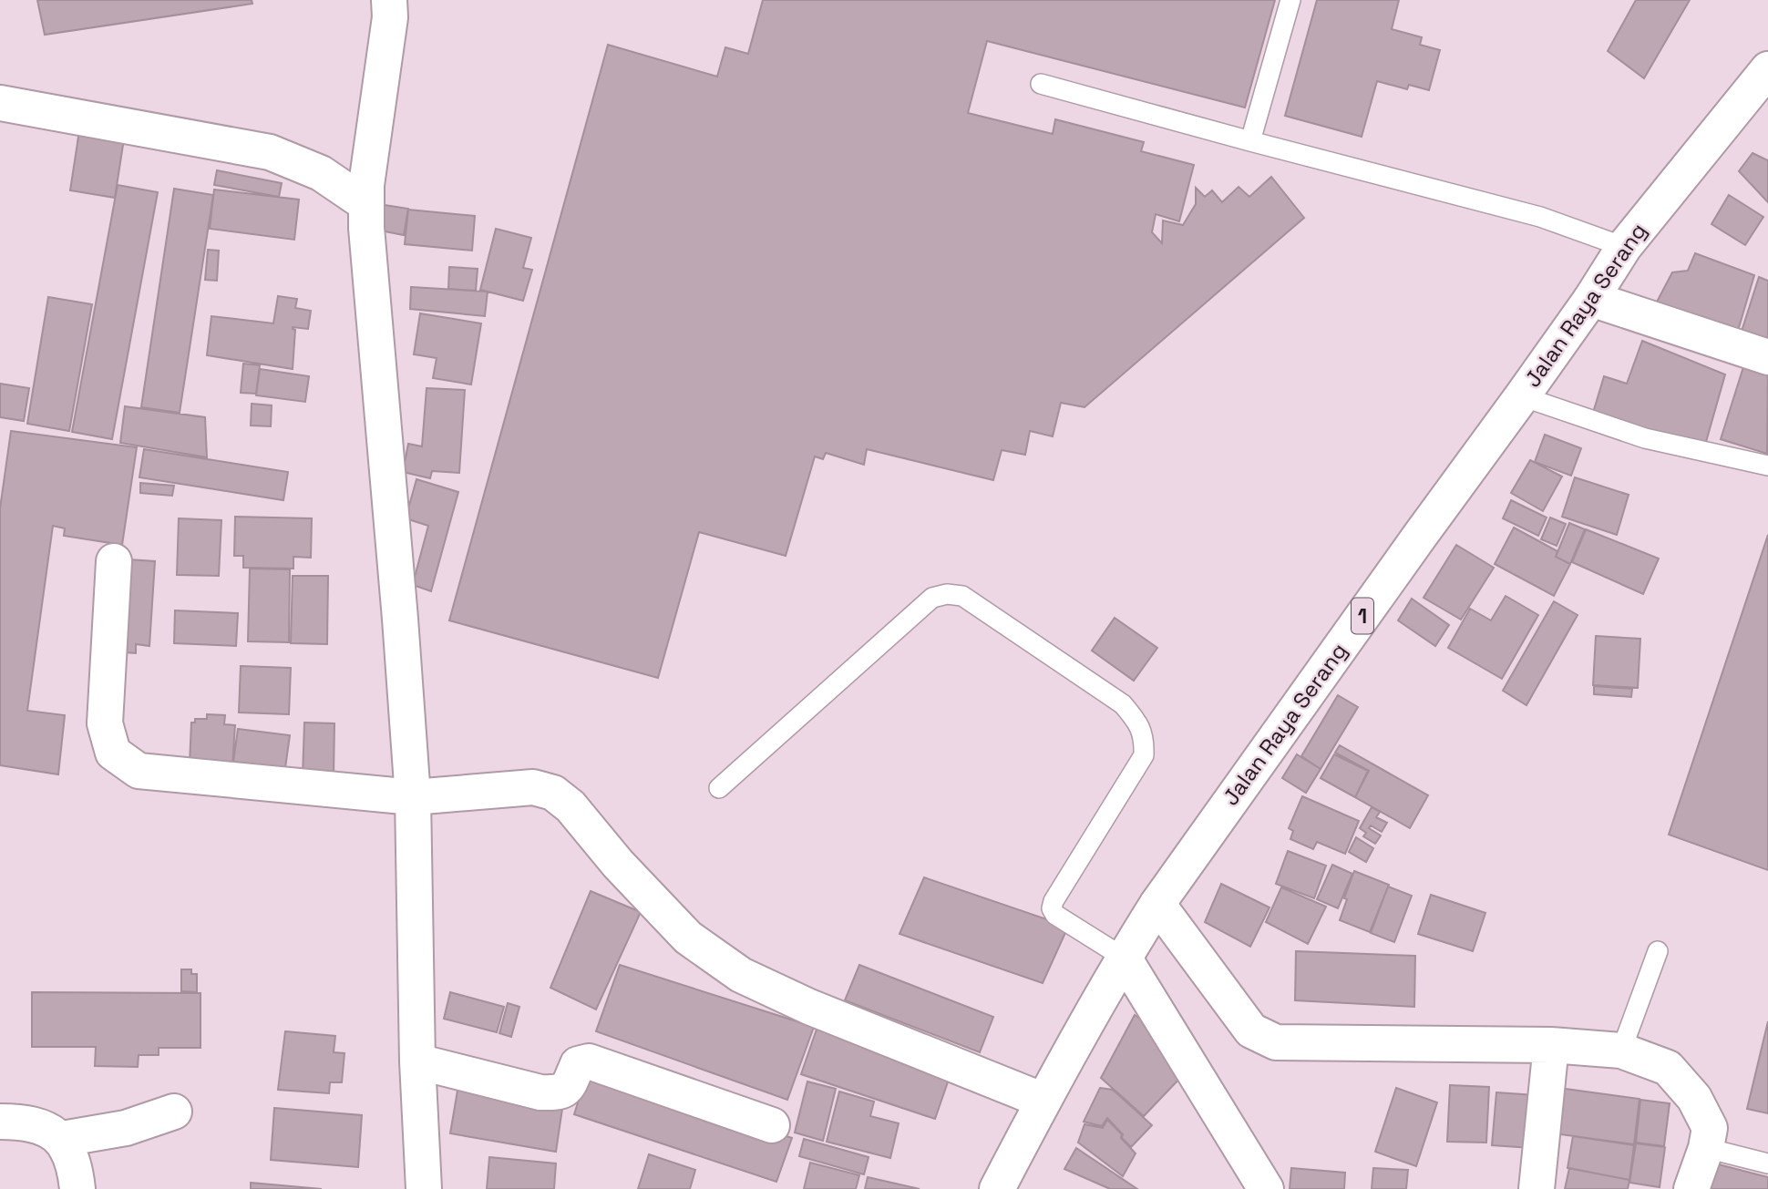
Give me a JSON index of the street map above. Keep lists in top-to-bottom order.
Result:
{
  "streets": {
    "main road": ["Jalan Raya Serang", "1"]
  }
}
